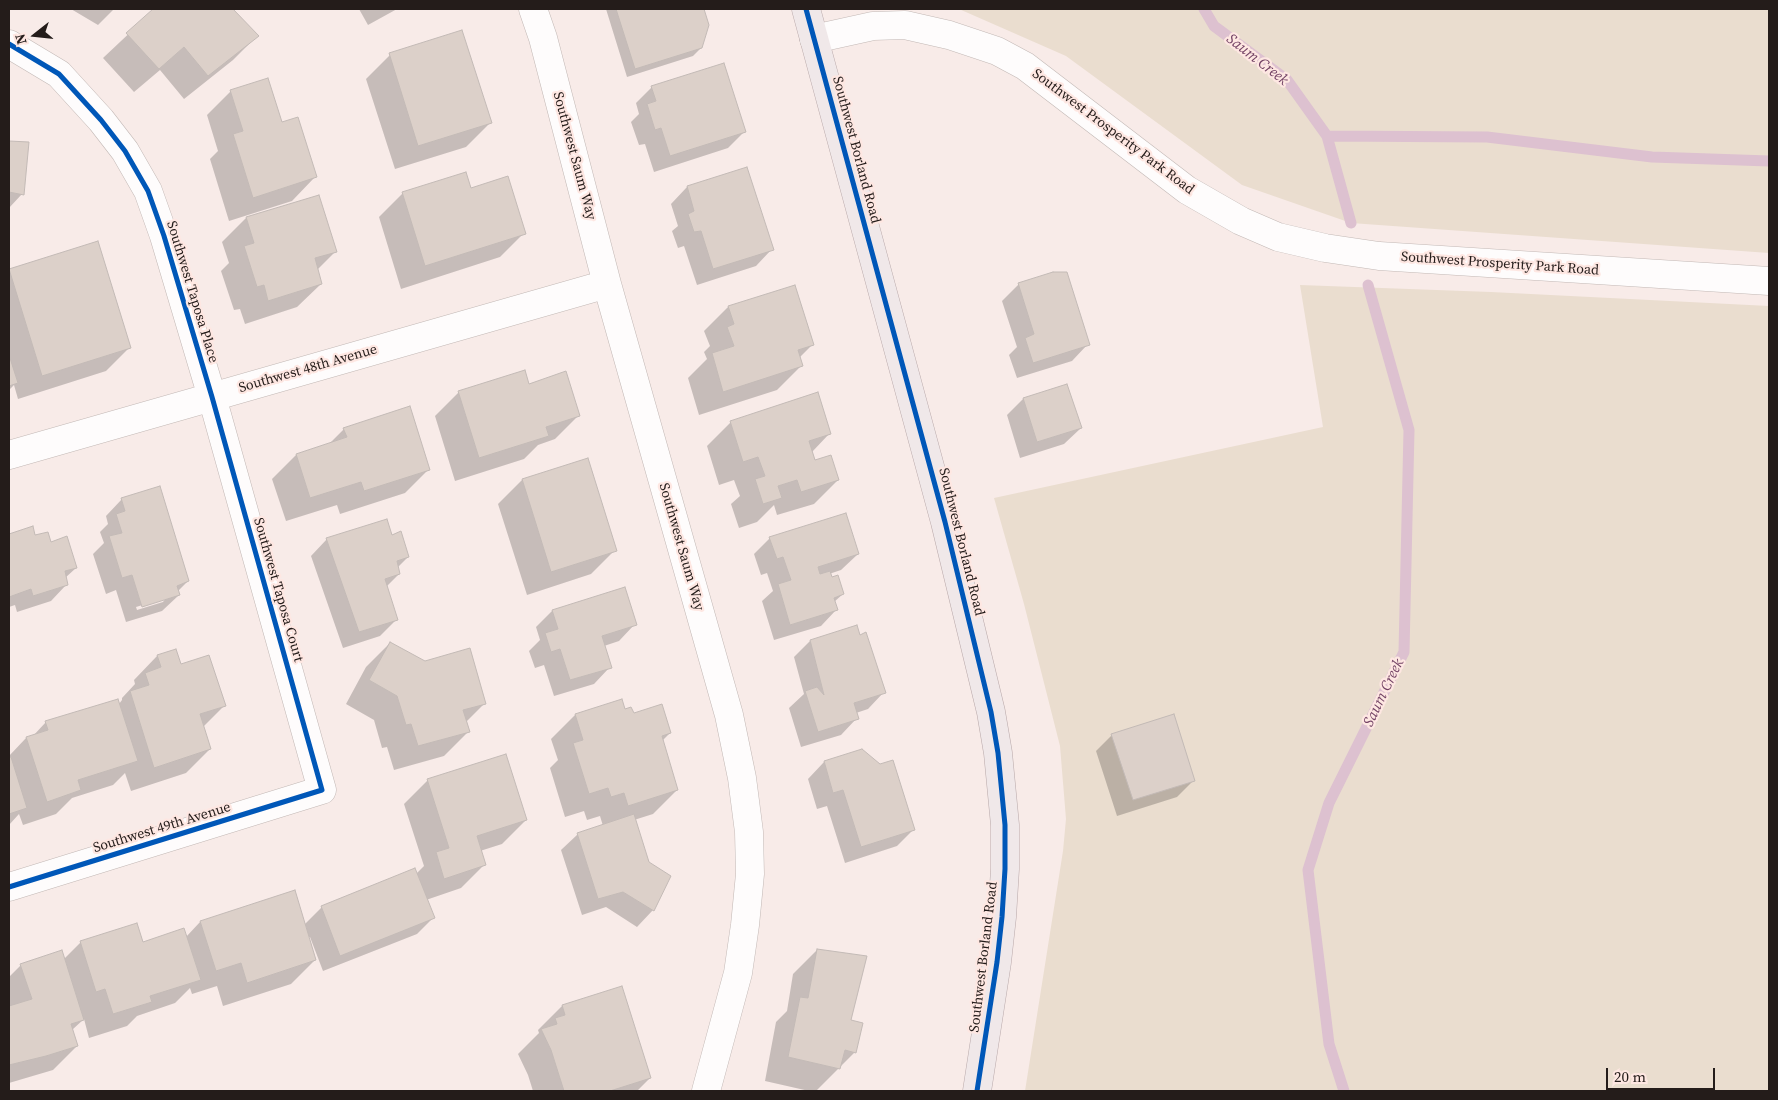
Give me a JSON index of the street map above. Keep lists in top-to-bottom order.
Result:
{
  "streets": {
    "main road": ["Southwest Borland Road"],
    "street": [
      "Southwest Prosperity Park Road",
      "Southwest Saum Way",
      "Southwest Taposa Place",
      "Southwest 48th Avenue",
      "Southwest Taposa Court",
      "Southwest 49th Avenue"
    ]
  },
  "crossings": [
    ["Southwest Prosperity Park Road", "Southwest Borland Road"],
    ["Southwest Saum Way", "Southwest 48th Avenue"],
    ["Southwest Taposa Place", "Southwest 48th Avenue"],
    ["Southwest Taposa Place", "Southwest Taposa Court"],
    ["Southwest 48th Avenue", "Southwest Taposa Court"],
    ["Southwest Taposa Court", "Southwest 49th Avenue"]
  ],
  "water": ["Saum Creek"],
  "scale_bar": "20 m",
  "north": "left"
}
